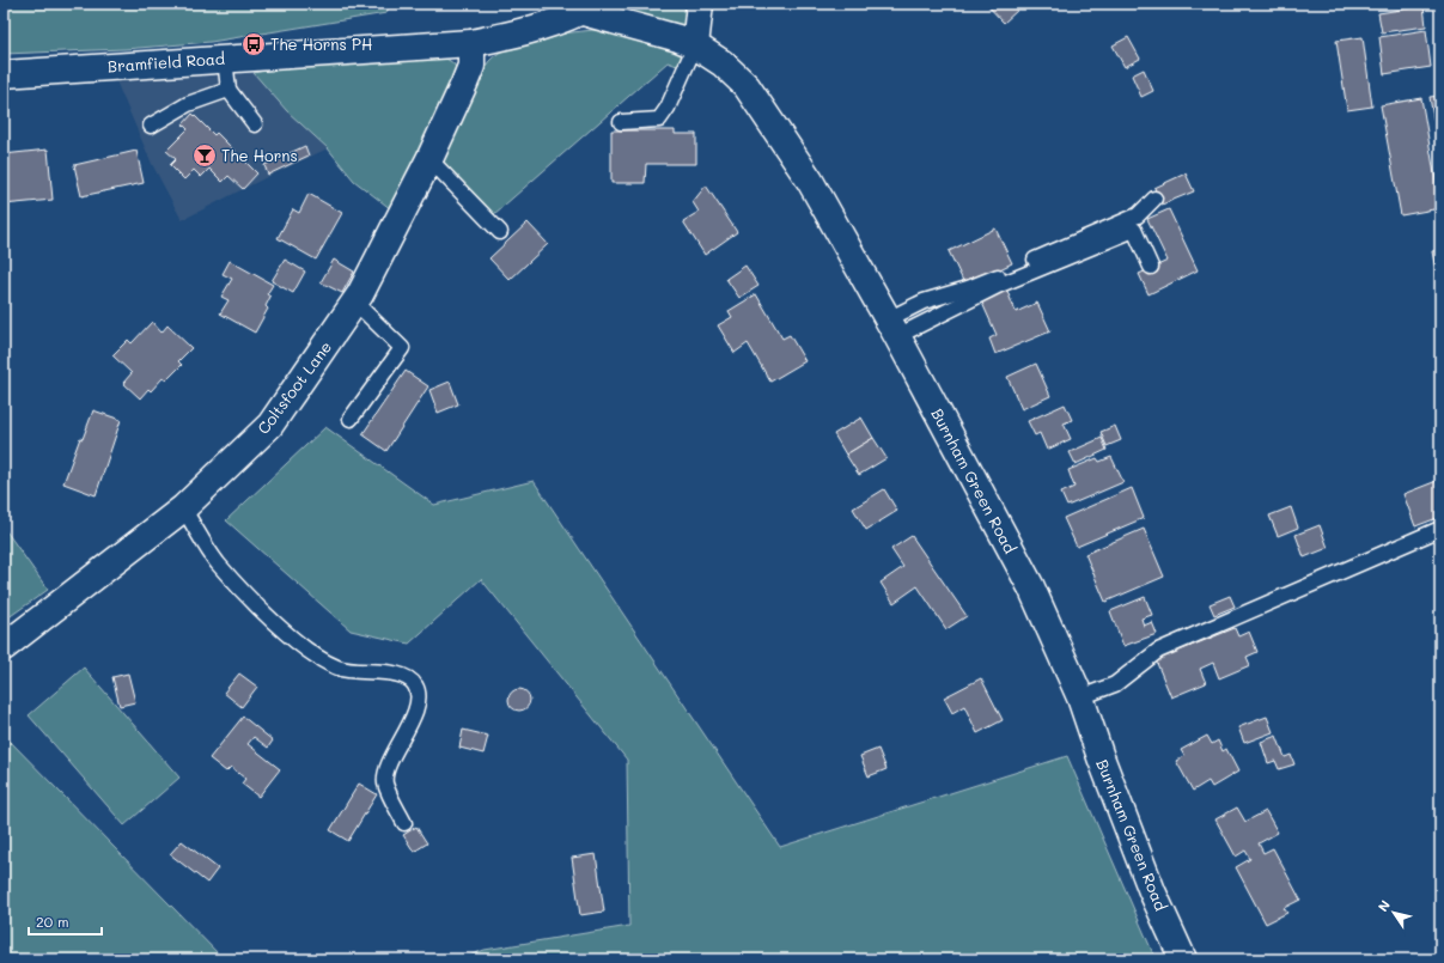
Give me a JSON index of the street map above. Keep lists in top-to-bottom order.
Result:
{
  "streets": {
    "street": ["Bramfield Road", "Coltsfoot Lane", "Burnham Green Road"]
  },
  "crossings": [
    ["Bramfield Road", "Coltsfoot Lane"],
    ["Bramfield Road", "Burnham Green Road"]
  ],
  "places": {
    "bus stop": ["The Horns PH"],
    "bar": ["The Horns"]
  },
  "scale_bar": "20 m",
  "north": "top left"
}
